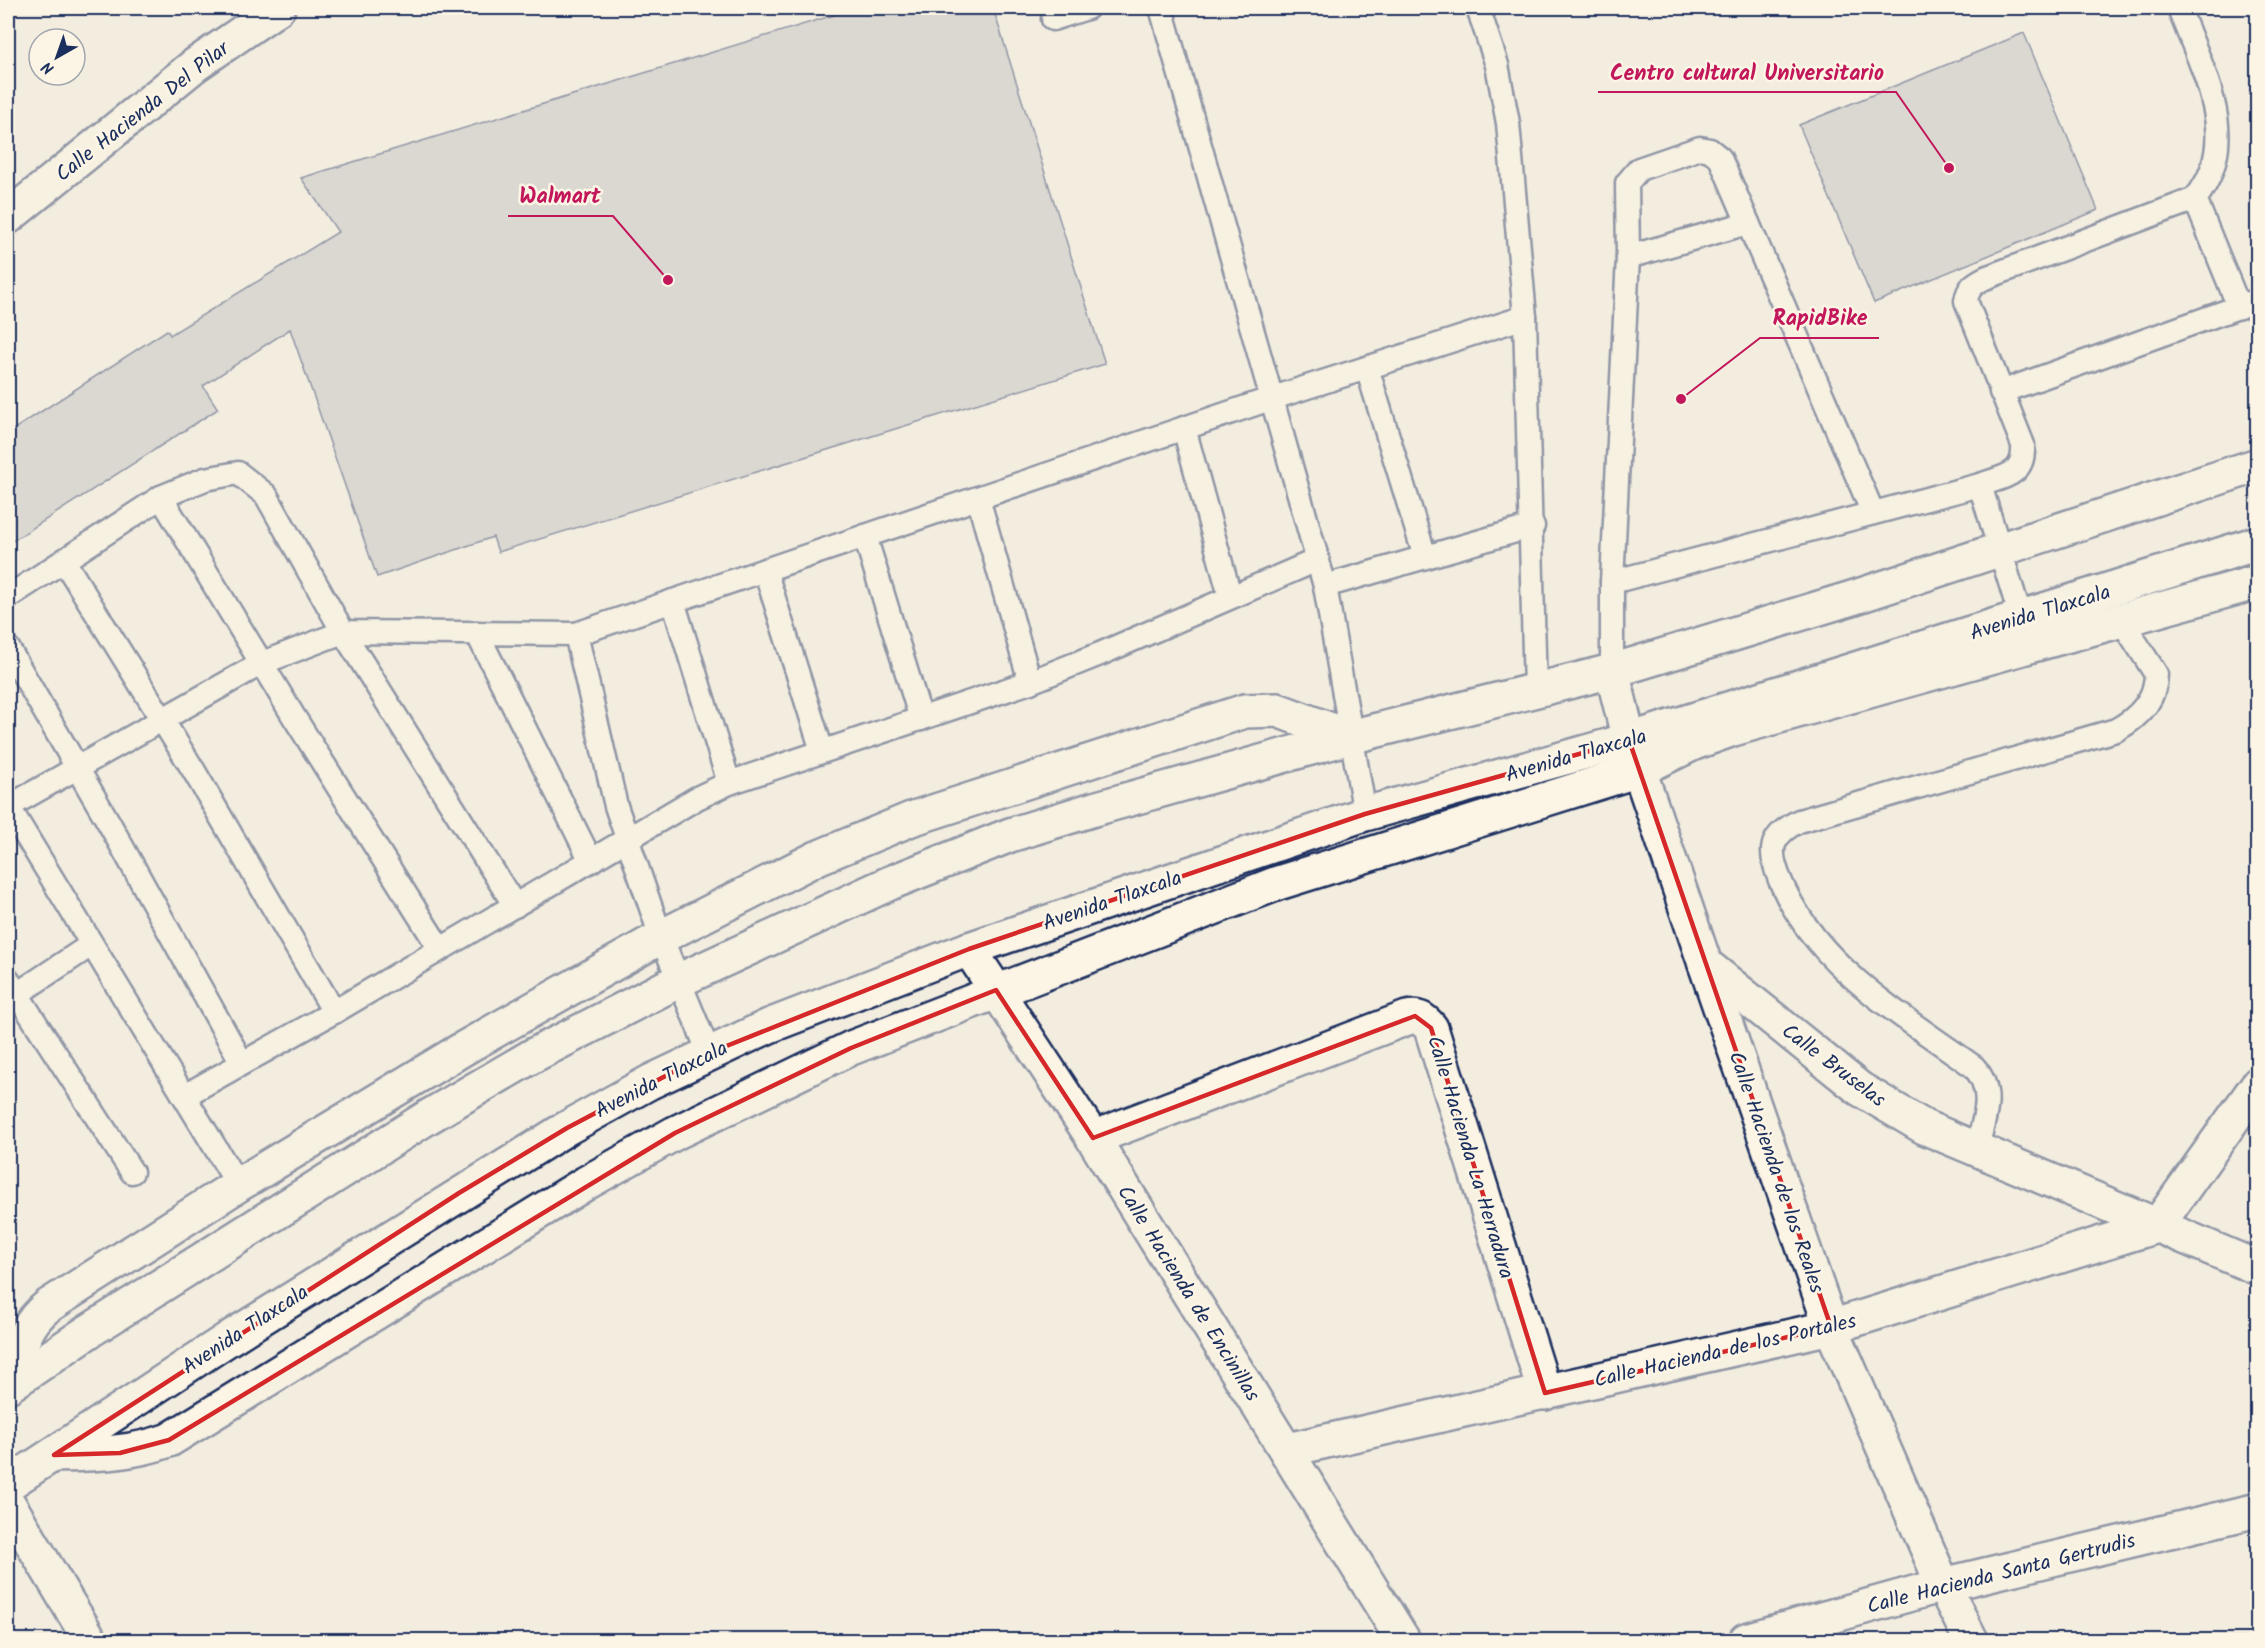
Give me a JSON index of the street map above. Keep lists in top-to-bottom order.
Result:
{
  "streets": {
    "street": [
      "Calle Hacienda Del Pilar",
      "Avenida Tlaxcala",
      "Calle Bruselas",
      "Calle Hacienda La Herradura",
      "Calle Hacienda de los Reales",
      "Calle Hacienda de Encinillas",
      "Calle Hacienda de los Portales",
      "Calle Hacienda Santa Gertrudis"
    ]
  },
  "crossings": [
    ["Avenida Tlaxcala", "Calle Hacienda de Encinillas"],
    ["Calle Bruselas", "Calle Hacienda de los Reales"],
    ["Calle Bruselas", "Calle Hacienda de los Portales"],
    ["Calle Hacienda La Herradura", "Calle Hacienda de Encinillas"],
    ["Calle Hacienda La Herradura", "Calle Hacienda de los Portales"],
    ["Calle Hacienda de los Reales", "Calle Hacienda de los Portales"],
    ["Calle Hacienda de los Reales", "Calle Hacienda Santa Gertrudis"],
    ["Calle Hacienda de Encinillas", "Calle Hacienda de los Portales"]
  ],
  "places": ["Centro cultural Universitario", "Walmart", "RapidBike"],
  "north": "bottom left"
}
